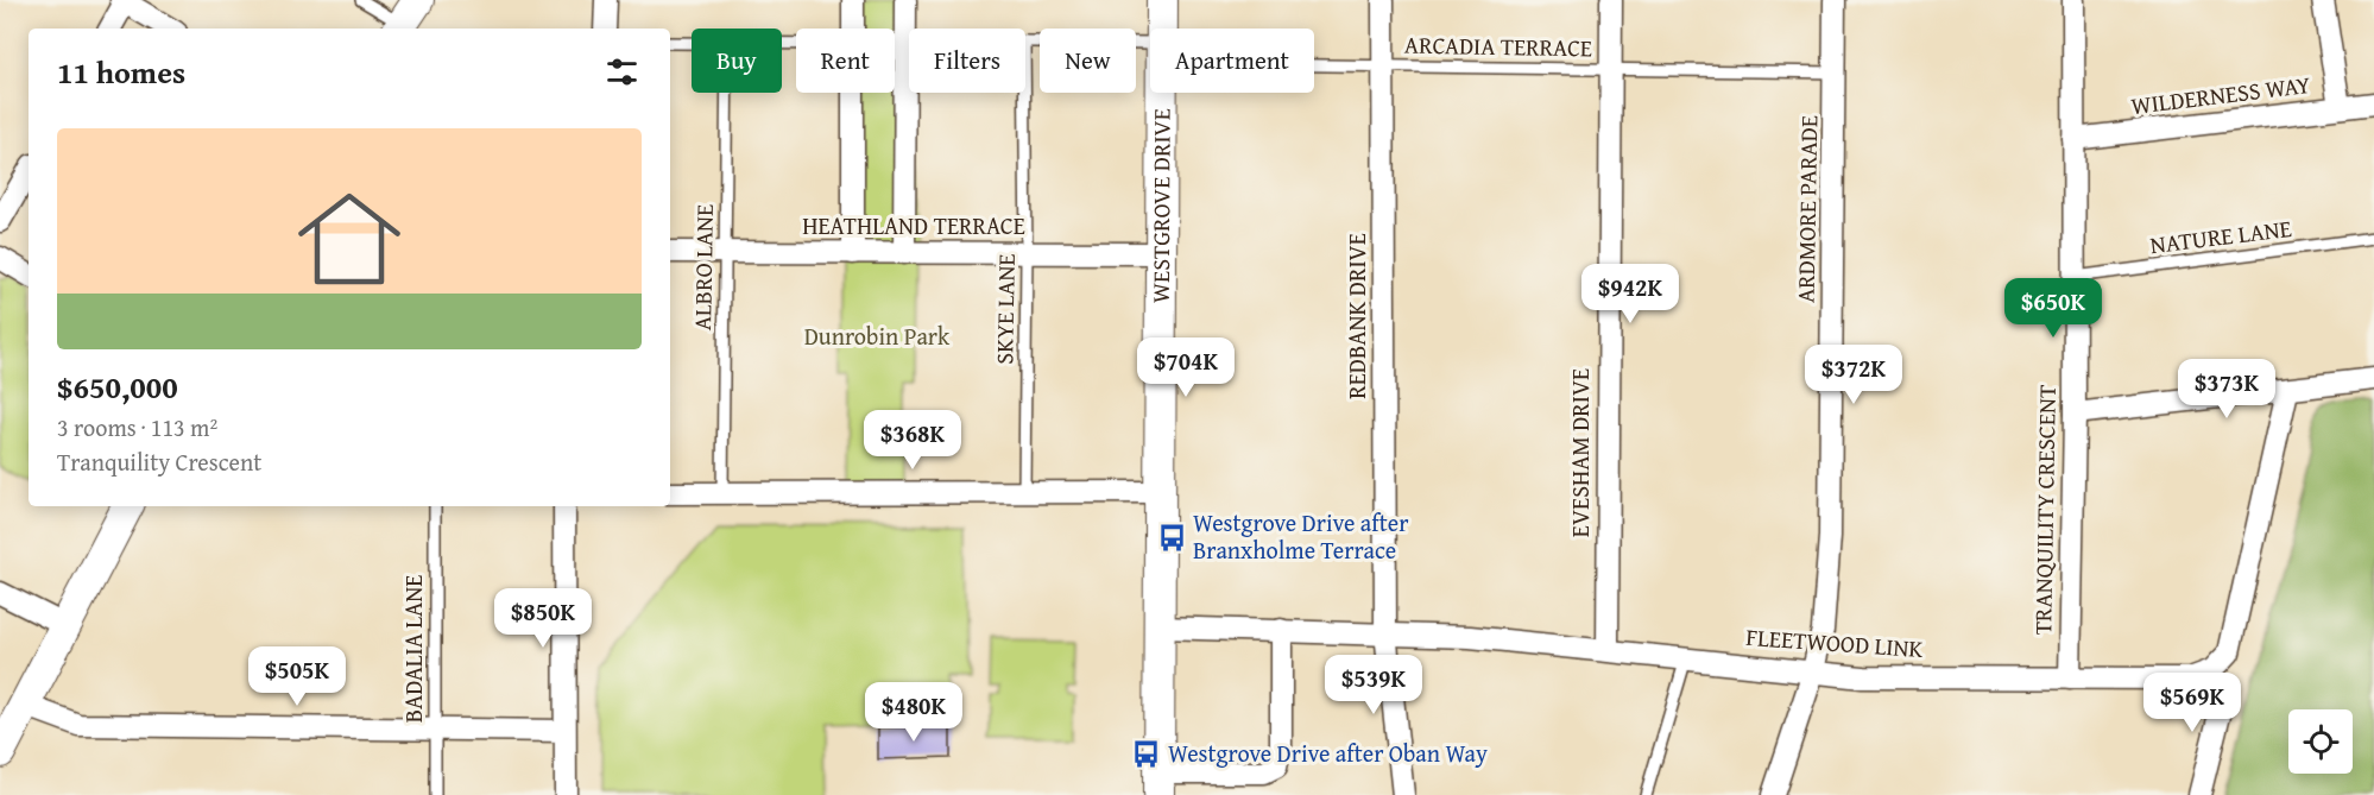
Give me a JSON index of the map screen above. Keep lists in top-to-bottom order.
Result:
{
  "streets": {
    "street": [
      "WILDERNESS WAY",
      "WESTGROVE DRIVE",
      "ARDMORE PARADE",
      "HEATHLAND TERRACE",
      "REDBANK DRIVE",
      "EVESHAM DRIVE",
      "TRANQUILITY CRESCENT",
      "FLEETWOOD LINK"
    ],
    "lane": [
      "ARCADIA TERRACE",
      "NATURE LANE",
      "ALBRO LANE",
      "SKYE LANE",
      "BADALIA LANE"
    ]
  },
  "crossings": [
    ["ARCADIA TERRACE", "ARDMORE PARADE"],
    ["ARCADIA TERRACE", "REDBANK DRIVE"],
    ["ARCADIA TERRACE", "EVESHAM DRIVE"],
    ["WILDERNESS WAY", "TRANQUILITY CRESCENT"],
    ["WESTGROVE DRIVE", "HEATHLAND TERRACE"],
    ["WESTGROVE DRIVE", "FLEETWOOD LINK"],
    ["ARDMORE PARADE", "FLEETWOOD LINK"],
    ["HEATHLAND TERRACE", "ALBRO LANE"],
    ["HEATHLAND TERRACE", "SKYE LANE"],
    ["NATURE LANE", "TRANQUILITY CRESCENT"],
    ["REDBANK DRIVE", "FLEETWOOD LINK"],
    ["EVESHAM DRIVE", "FLEETWOOD LINK"],
    ["TRANQUILITY CRESCENT", "FLEETWOOD LINK"]
  ],
  "parks": ["Dunrobin Park"],
  "places": {
    "bus stop": ["Westgrove Drive after Branxholme Terrace", "Westgrove Drive after Oban Way"]
  },
  "page": {
    "chip": [
      "Buy",
      "Rent",
      "Filters",
      "New",
      "Apartment"
    ],
    "heading": "11 homes",
    "list": [
      {
        "name": "$650,000",
        "note": "3 rooms · 113 m² · Tranquility Crescent"
      }
    ],
    "price": [
      "$942K",
      "$650K",
      "$704K",
      "$372K",
      "$373K",
      "$368K",
      "$850K",
      "$505K",
      "$539K",
      "$569K",
      "$480K"
    ]
  }
}
